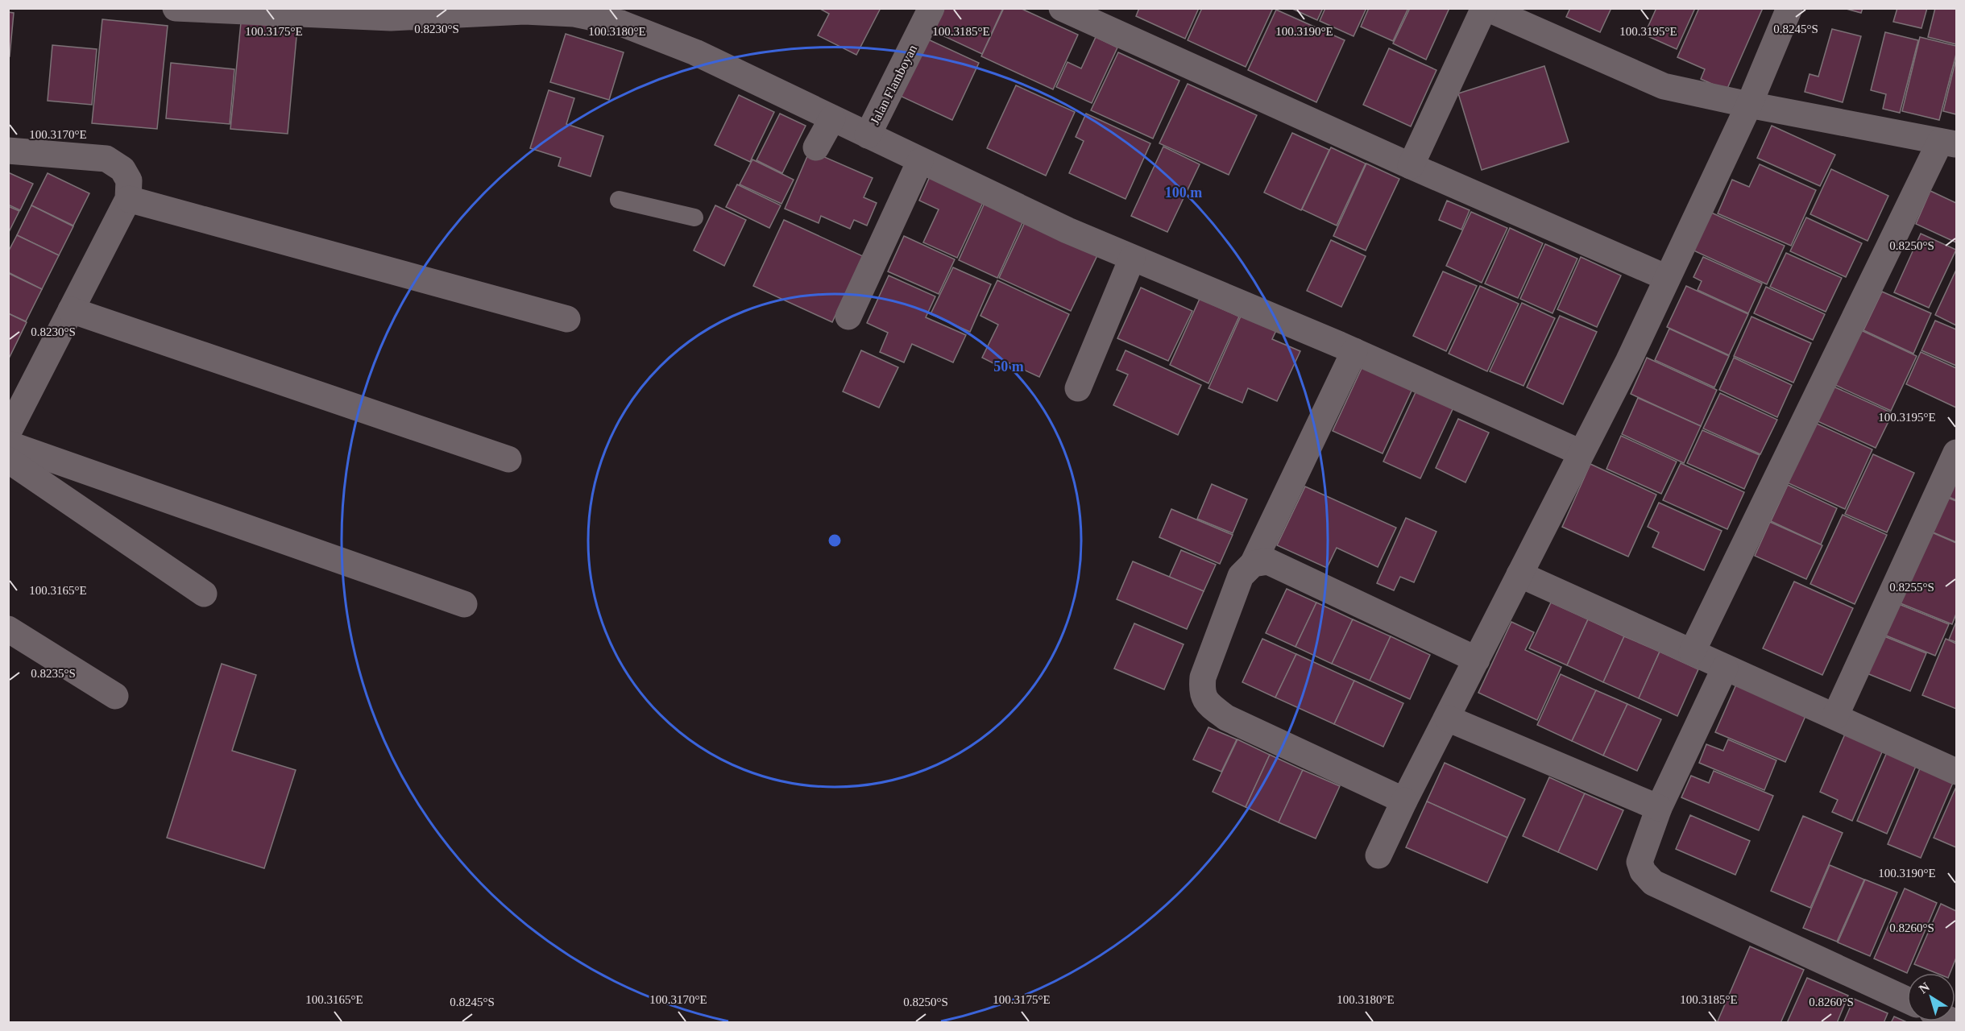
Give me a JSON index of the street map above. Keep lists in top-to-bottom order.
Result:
{
  "streets": {
    "street": ["Jalan Flamboyan"]
  },
  "north": "top left",
  "coordinates": [
    "0.8230°S",
    "0.8245°S",
    "100.3175°E",
    "100.3180°E",
    "100.3185°E",
    "100.3190°E",
    "100.3195°E",
    "100.3170°E",
    "0.8250°S",
    "0.8255°S",
    "100.3165°E",
    "0.8235°S",
    "0.8260°S"
  ],
  "rings": ["100 m", "50 m"]
}
